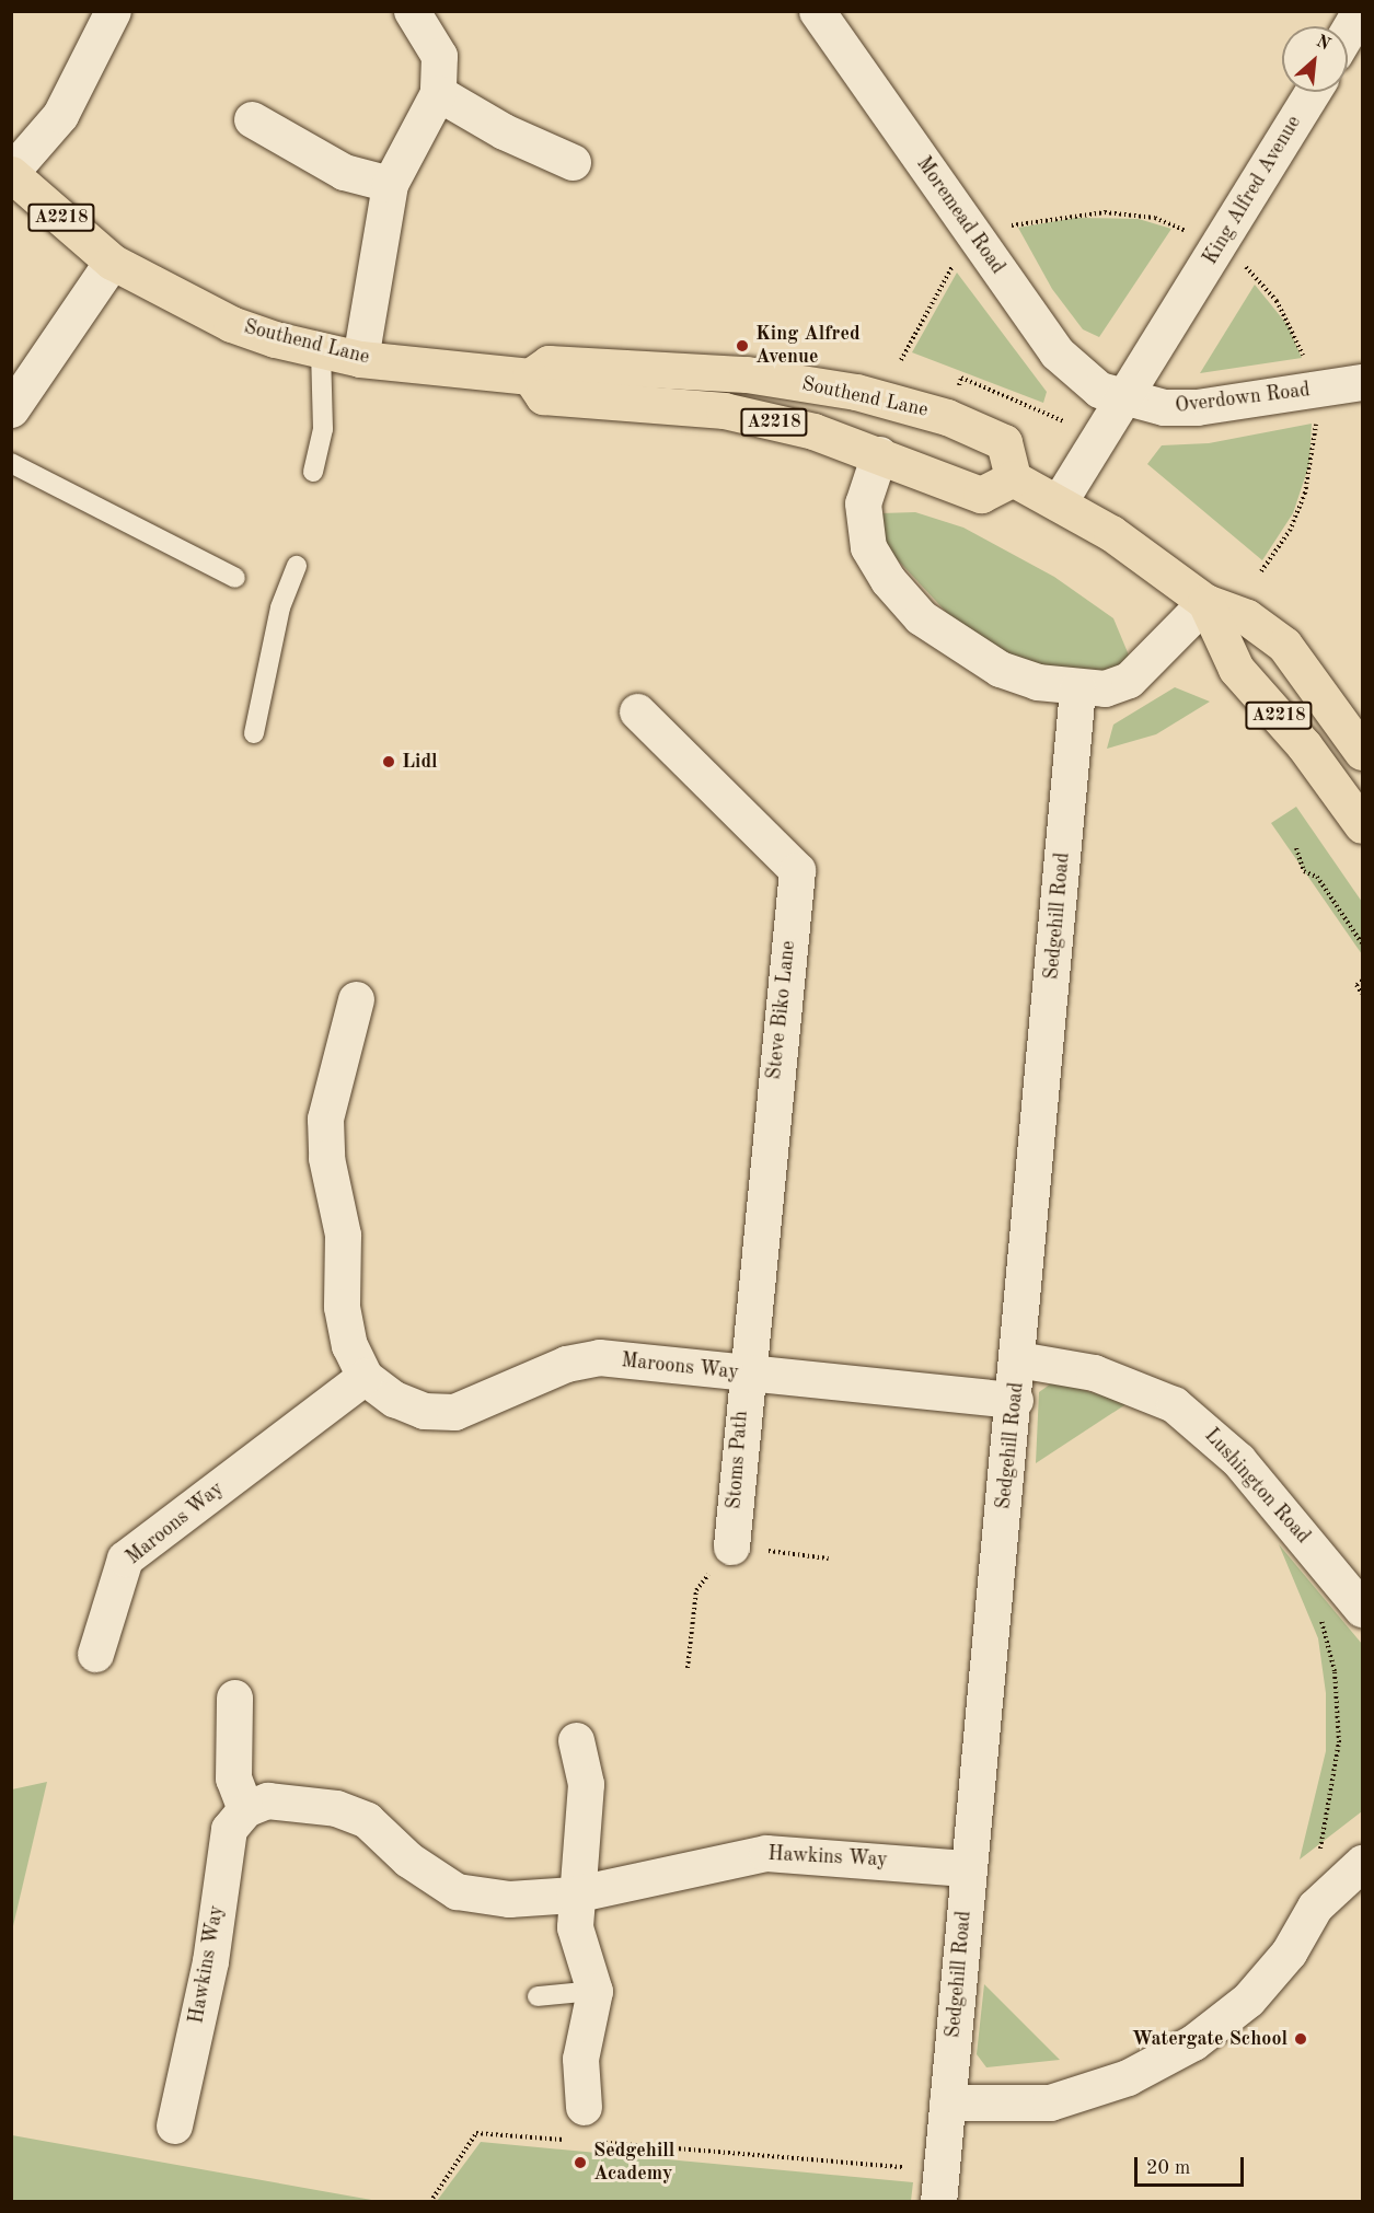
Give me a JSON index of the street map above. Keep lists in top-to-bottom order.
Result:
{
  "streets": {
    "main road": ["A2218", "Southend Lane"],
    "street": [
      "King Alfred Avenue",
      "Moremead Road",
      "Overdown Road",
      "Sedgehill Road",
      "Steve Biko Lane",
      "Maroons Way",
      "Stoms Path",
      "Lushington Road",
      "Hawkins Way"
    ]
  },
  "crossings": [
    ["King Alfred Avenue", "Moremead Road"],
    ["King Alfred Avenue", "A2218"],
    ["King Alfred Avenue", "Overdown Road"],
    ["Moremead Road", "Overdown Road"],
    ["A2218", "Southend Lane"],
    ["Sedgehill Road", "Maroons Way"],
    ["Sedgehill Road", "Lushington Road"],
    ["Sedgehill Road", "Hawkins Way"],
    ["Steve Biko Lane", "Maroons Way"],
    ["Steve Biko Lane", "Stoms Path"],
    ["Maroons Way", "Stoms Path"]
  ],
  "places": [
    "King Alfred Avenue",
    "Lidl",
    "Watergate School",
    "Sedgehill Academy"
  ],
  "scale_bar": "20 m",
  "north": "top right"
}
